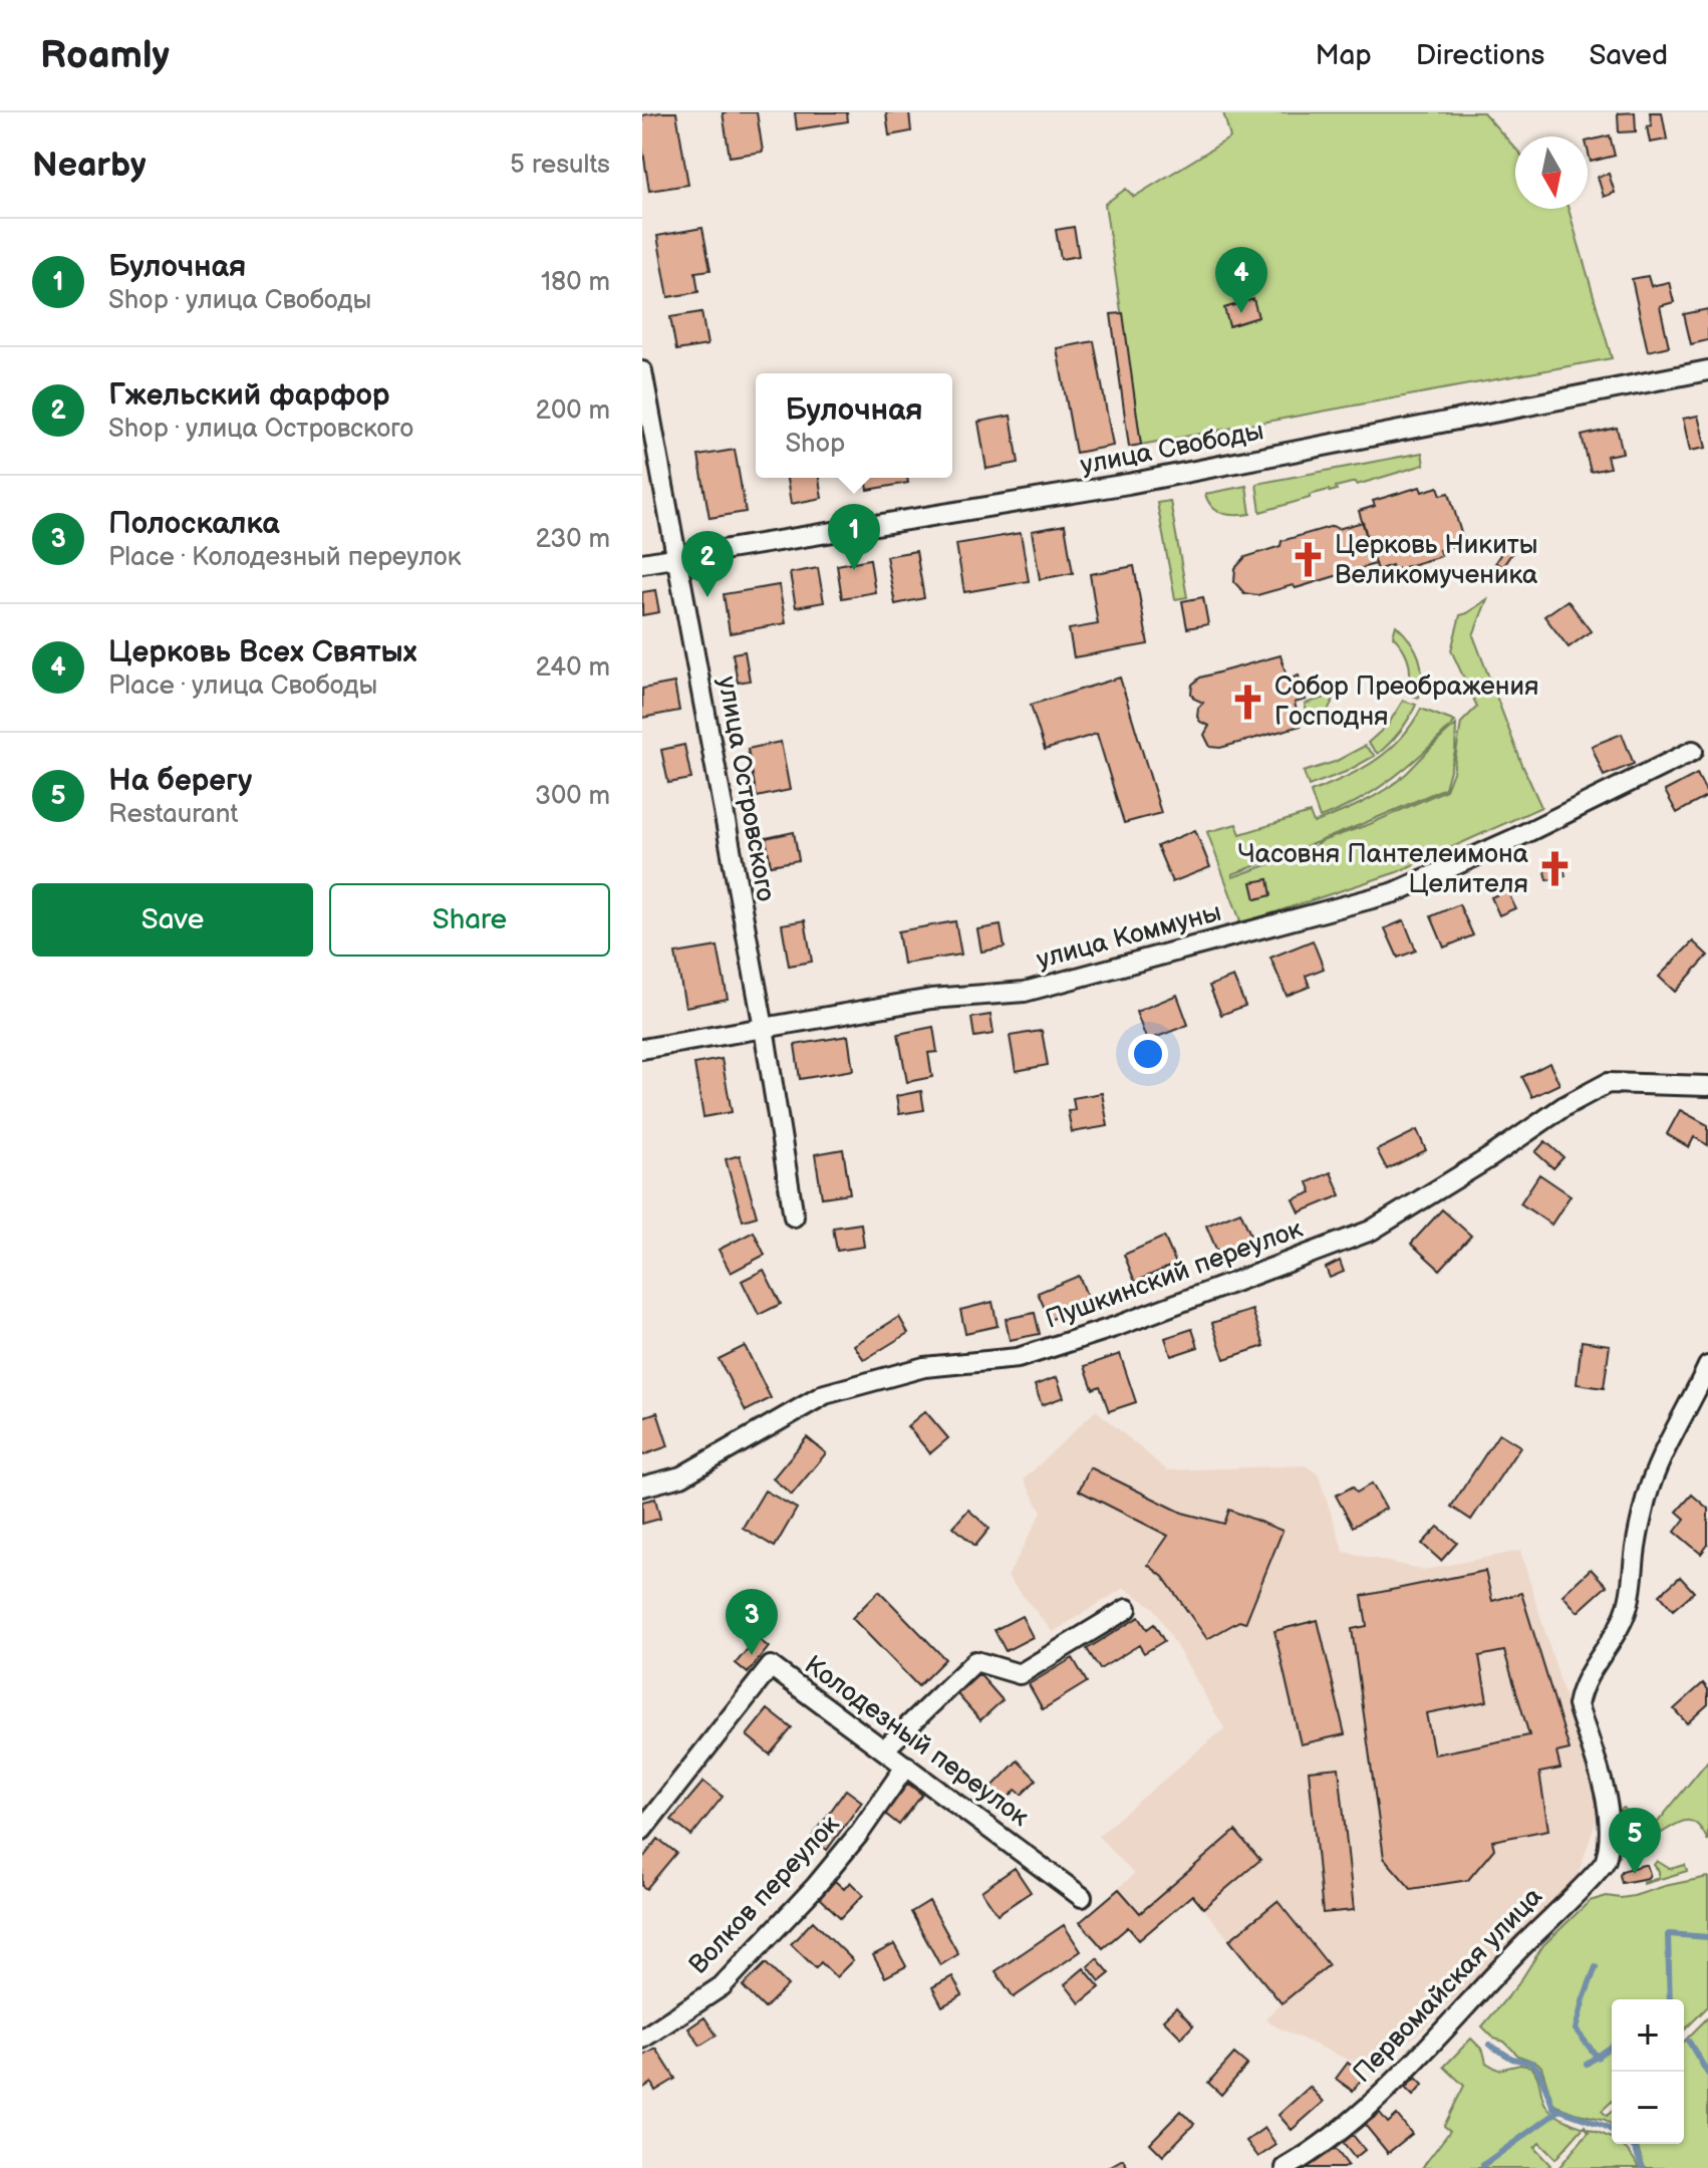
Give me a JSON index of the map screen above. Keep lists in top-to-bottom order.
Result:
{
  "streets": {
    "street": [
      "улица Свободы",
      "улица Островского",
      "улица Коммуны",
      "Пушкинский переулок",
      "Колодезный переулок",
      "Волков переулок",
      "Первомайская улица"
    ]
  },
  "crossings": [
    ["улица Свободы", "улица Островского"],
    ["улица Островского", "улица Коммуны"],
    ["Колодезный переулок", "Волков переулок"]
  ],
  "places": {
    "church": ["Церковь Никиты Великомученика", "Собор Преображения Господня", "Часовня Пантелеимона Целителя"]
  },
  "north": "bottom",
  "page": {
    "header": "Roamly",
    "nav": ["Map", "Directions", "Saved"],
    "heading": ["Nearby", "5 results"],
    "list": [
      {
        "mark": "1",
        "name": "Булочная",
        "note": "Shop · улица Свободы",
        "value": "180 m"
      },
      {
        "mark": "2",
        "name": "Гжельский фарфор",
        "note": "Shop · улица Островского",
        "value": "200 m"
      },
      {
        "mark": "3",
        "name": "Полоскалка",
        "note": "Place · Колодезный переулок",
        "value": "230 m"
      },
      {
        "mark": "4",
        "name": "Церковь Всех Святых",
        "note": "Place · улица Свободы",
        "value": "240 m"
      },
      {
        "mark": "5",
        "name": "На берегу",
        "note": "Restaurant",
        "value": "300 m"
      }
    ],
    "pins": [
      "4",
      "1",
      "2",
      "3",
      "5"
    ],
    "popup": ["Булочная", "Shop"],
    "buttons": ["Save", "Share"],
    "map_buttons": ["+", "−"]
  }
}
